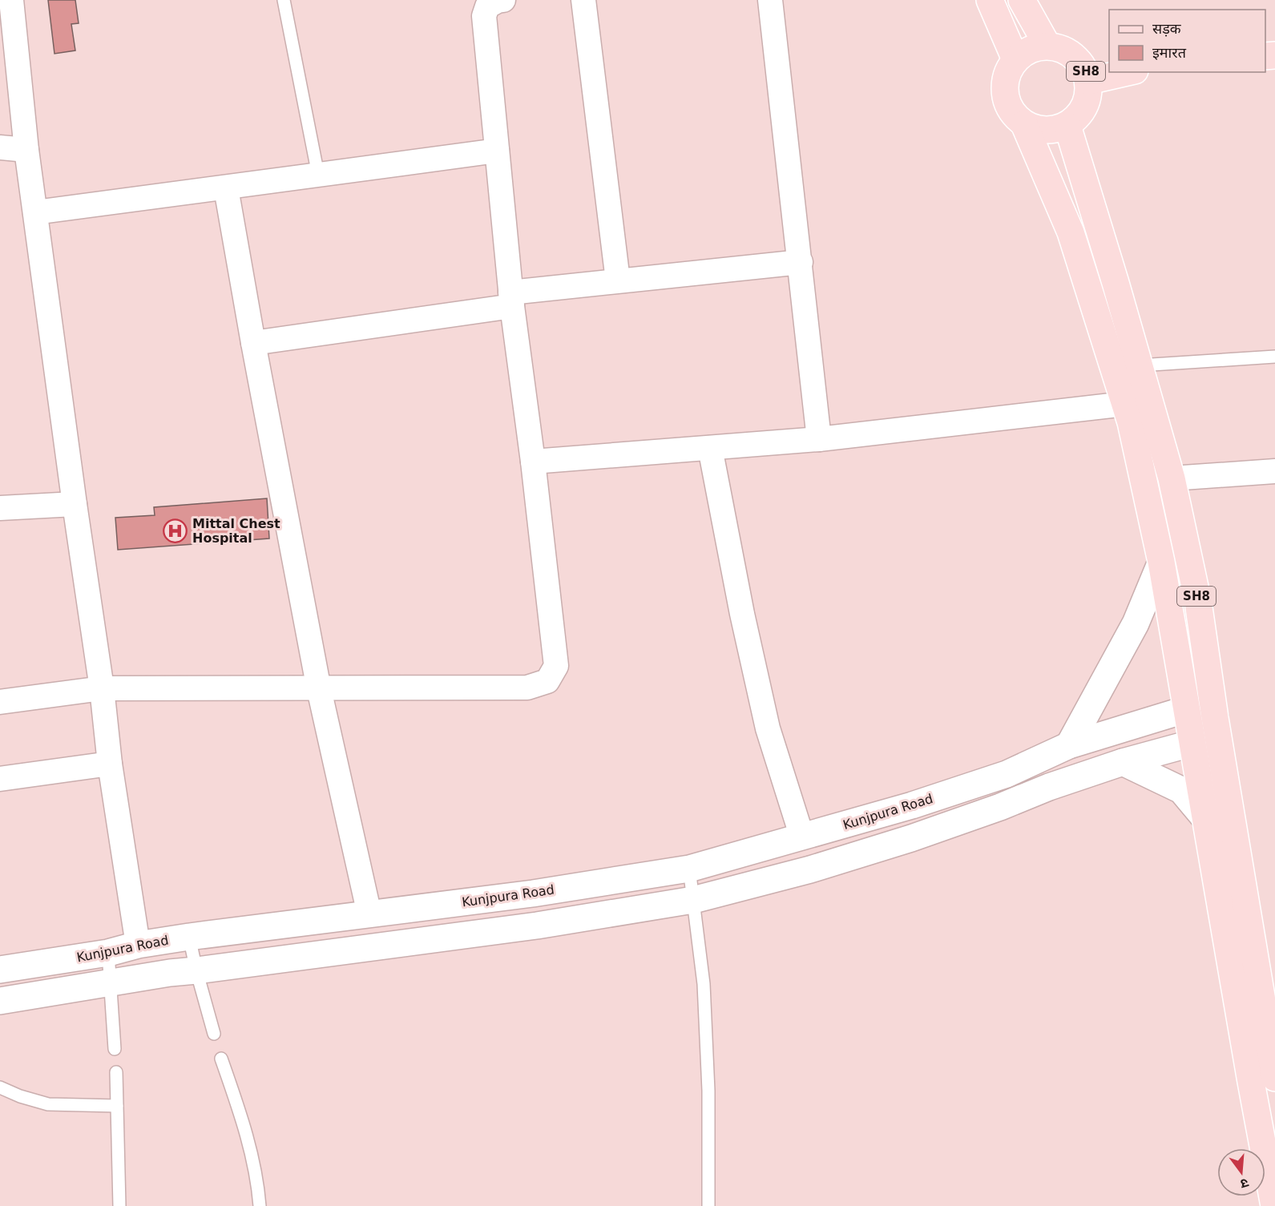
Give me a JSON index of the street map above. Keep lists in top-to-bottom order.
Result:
{
  "streets": {
    "main road": ["SH8"],
    "street": ["Kunjpura Road"]
  },
  "crossings": [
    ["SH8", "Kunjpura Road"]
  ],
  "places": {
    "hospital": ["Mittal Chest Hospital"]
  },
  "legend": ["सड़क", "इमारत"],
  "north": "bottom"
}
